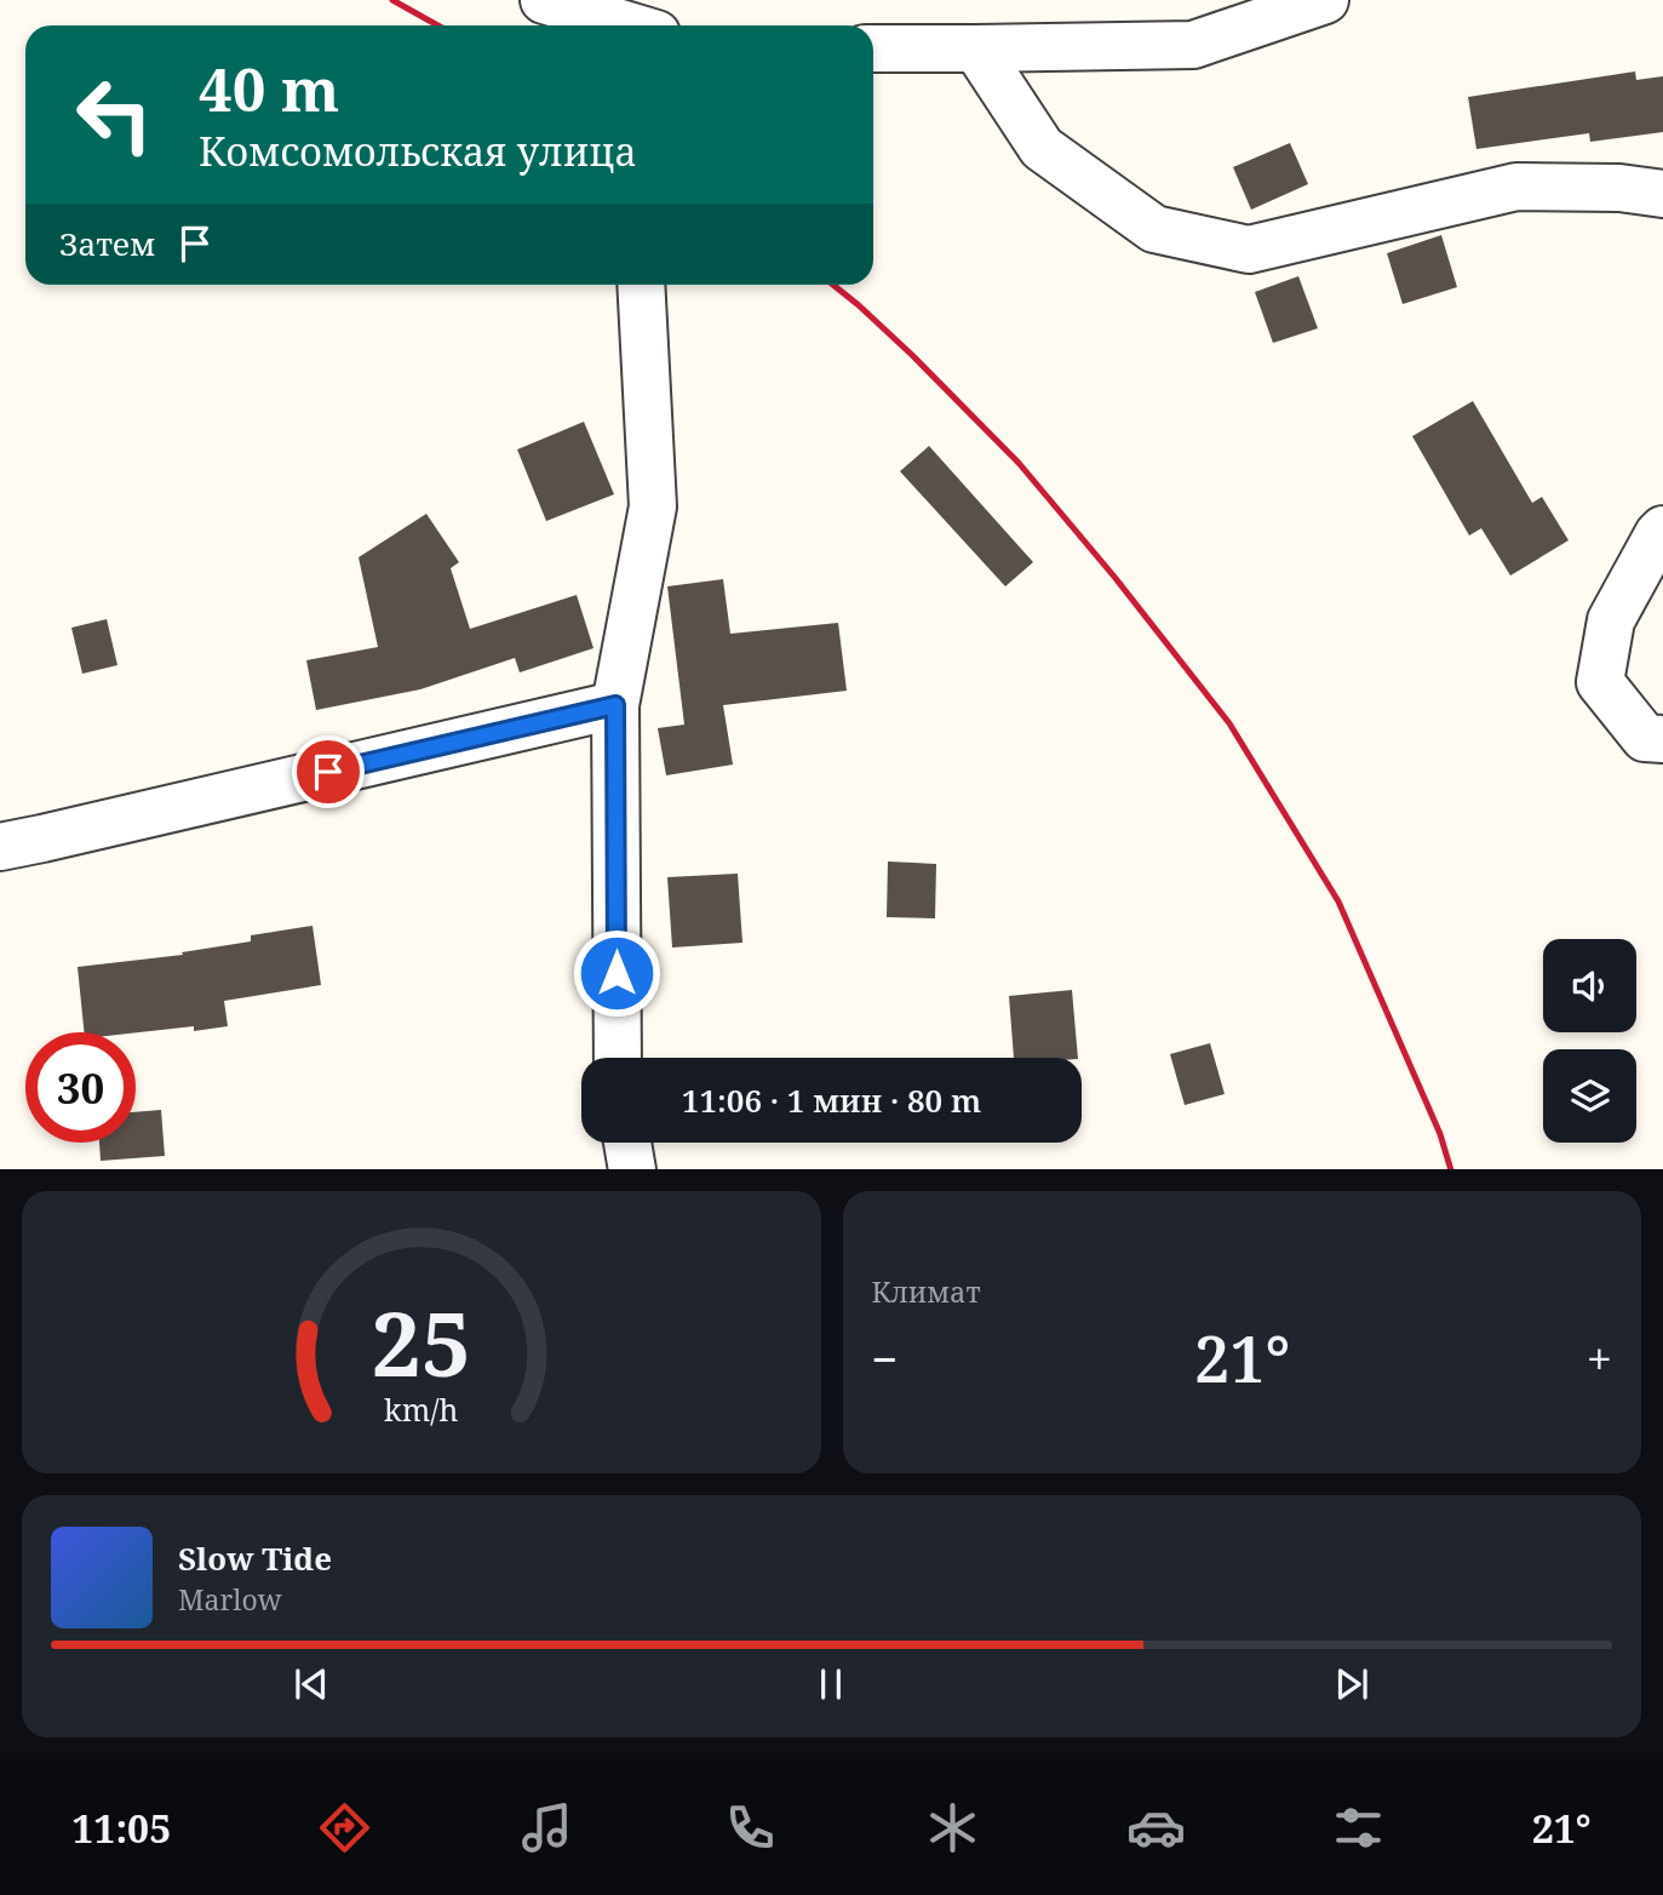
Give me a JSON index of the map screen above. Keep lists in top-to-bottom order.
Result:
{
  "page": {
    "turn": ["40 m", "Комсомольская улица"],
    "then": "Затем",
    "limit": "30",
    "trip": "11:06 · 1 мин · 80 m",
    "tile": "Климат",
    "heat": ["−", "21°", "+"],
    "song": ["Slow Tide", "Marlow"],
    "tabs": ["11:05", "21°"],
    "gauge": ["25", "km/h"]
  }
}
